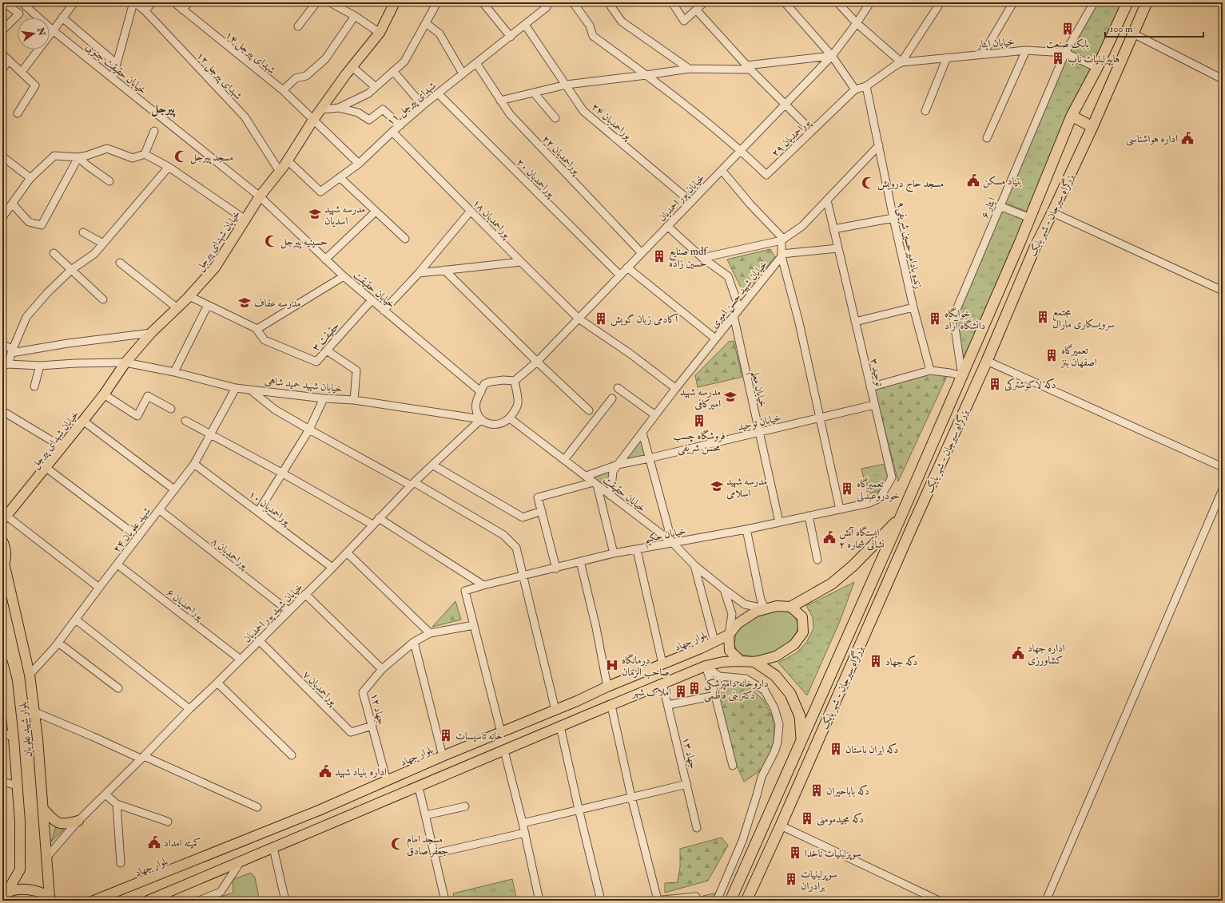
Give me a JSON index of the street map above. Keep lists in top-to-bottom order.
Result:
{
  "streets": {
    "highway": ["بزرگراه سیرجان - شهر بابک"],
    "main road": ["خیابان شهدای پیرجل", "بلوار جهاد", "بلوار شهید علویان"],
    "street": [
      "خیابان ایثار",
      "شهدای پیرجل ۱۴",
      "خیابان حقیقت جنوبی",
      "شهدای پیرجل ۱۲",
      "شهدای پیرجل ۱۱",
      "پوراحمدیان ۲۴",
      "پوراحمدیان ۲۹",
      "پوراحمدیان ۲۲",
      "پوراحمدیان ۲۰",
      "خیابان پور احمدیان",
      "ایثار ۶",
      "پوراحمدیان ۱۸",
      "زنده یادامیرحسین شریفی۹",
      "خیابان حقیقت",
      "خیابان شهید حسن امیری",
      "حقیقت ۳",
      "توحید ۳",
      "خیابان شهید حمید شاهی",
      "خیابان معلم",
      "خیابان توحید",
      "پوراحمدیان ۱۰",
      "شهید علویان ۲۴",
      "خیابان حکیم",
      "پوراحمدیان ۸",
      "پوراحمدیان ۶",
      "خیابان شهید پور احمدیان",
      "پوراحمدیان ۷",
      "جهاد ۱۲",
      "جهاد ۱۳"
    ]
  },
  "crossings": [
    ["خیابان ایثار", "ایثار ۶"],
    ["خیابان ایثار", "بزرگراه سیرجان - شهر بابک"],
    ["خیابان ایثار", "زنده یادامیرحسین شریفی۹"],
    ["شهدای پیرجل ۱۴", "شهدای پیرجل ۱۱"],
    ["شهدای پیرجل ۱۴", "خیابان شهدای پیرجل"],
    ["خیابان حقیقت جنوبی", "خیابان شهدای پیرجل"],
    ["خیابان حقیقت جنوبی", "خیابان حقیقت"],
    ["شهدای پیرجل ۱۲", "خیابان شهدای پیرجل"],
    ["شهدای پیرجل ۱۱", "پوراحمدیان ۲۴"],
    ["شهدای پیرجل ۱۱", "پوراحمدیان ۲۲"],
    ["شهدای پیرجل ۱۱", "پوراحمدیان ۲۰"],
    ["شهدای پیرجل ۱۱", "پوراحمدیان ۱۸"],
    ["شهدای پیرجل ۱۱", "خیابان شهدای پیرجل"],
    ["پوراحمدیان ۲۴", "خیابان پور احمدیان"],
    ["پوراحمدیان ۲۹", "خیابان پور احمدیان"],
    ["پوراحمدیان ۲۲", "خیابان پور احمدیان"],
    ["پوراحمدیان ۲۰", "خیابان پور احمدیان"],
    ["خیابان پور احمدیان", "پوراحمدیان ۱۸"],
    ["خیابان پور احمدیان", "خیابان حقیقت"],
    ["خیابان پور احمدیان", "خیابان شهید حمید شاهی"],
    ["خیابان پور احمدیان", "خیابان شهید پور احمدیان"],
    ["ایثار ۶", "بزرگراه سیرجان - شهر بابک"],
    ["پوراحمدیان ۱۸", "خیابان شهید حسن امیری"],
    ["خیابان شهدای پیرجل", "خیابان حقیقت"],
    ["خیابان شهدای پیرجل", "خیابان شهید حمید شاهی"],
    ["خیابان حقیقت", "حقیقت ۳"],
    ["خیابان حقیقت", "خیابان شهید حمید شاهی"],
    ["خیابان حقیقت", "خیابان توحید"],
    ["خیابان حقیقت", "خیابان حکیم"],
    ["خیابان حقیقت", "خیابان شهید پور احمدیان"],
    ["خیابان حقیقت", "بلوار جهاد"],
    ["خیابان شهید حسن امیری", "خیابان معلم"],
    ["خیابان شهید حسن امیری", "خیابان توحید"],
    ["توحید ۳", "خیابان توحید"],
    ["توحید ۳", "خیابان حکیم"],
    ["خیابان شهید حمید شاهی", "شهید علویان ۲۴"],
    ["خیابان شهید حمید شاهی", "خیابان شهید پور احمدیان"],
    ["خیابان معلم", "خیابان توحید"],
    ["خیابان معلم", "خیابان حکیم"],
    ["پوراحمدیان ۱۰", "شهید علویان ۲۴"],
    ["پوراحمدیان ۱۰", "خیابان شهید پور احمدیان"],
    ["شهید علویان ۲۴", "پوراحمدیان ۸"],
    ["شهید علویان ۲۴", "پوراحمدیان ۶"],
    ["شهید علویان ۲۴", "بلوار شهید علویان"],
    ["خیابان حکیم", "جهاد ۱۲"],
    ["پوراحمدیان ۸", "خیابان شهید پور احمدیان"],
    ["پوراحمدیان ۶", "خیابان شهید پور احمدیان"],
    ["خیابان شهید پور احمدیان", "پوراحمدیان ۷"],
    ["خیابان شهید پور احمدیان", "بلوار شهید علویان"],
    ["بلوار جهاد", "جهاد ۱۲"],
    ["پوراحمدیان ۷", "جهاد ۱۲"]
  ],
  "districts": ["پیرجل"],
  "places": {
    "building": [
      "بابک صنعت",
      "هایپرلبنیات ناب",
      "صنایع mdf حسین زاده",
      "مجتمع سرویسکاری مارال",
      "آکادمی زبان گویش",
      "خوابگاه دانشگاه آزاد",
      "تعمیرگاه اصفهان بنز",
      "دکه لاکوشترکی",
      "فروشگاه چسب محسن شریفی",
      "تعمیرگاه خودروعبدلی",
      "دکه جهاد",
      "داروخانه دامپزشکی دکتربنی فاطمی",
      "املاک شهر",
      "خانه تاسیسات",
      "دکه ایران باستان",
      "دکه باباحیران",
      "دکه مجیدمومنی",
      "سوپرلبنیات ناخدا",
      "سوپرلبنیات برادران"
    ],
    "public building": [
      "اداره هواشناسی",
      "بنیاد مسکن",
      "ایستگاه آتش نشانی شماره ۲",
      "اداره جهاد کشاورزی",
      "اداره بنیاد شهید",
      "کمیته امداد"
    ],
    "mosque": [
      "مسجد پیرجل",
      "مسجد حاج درویش",
      "حسینیه پیرجل",
      "مسجد امام جعفر صادق"
    ],
    "school or university": [
      "مدرسه شهید اسدیان",
      "مدرسه عفاف",
      "مدرسه شهید امیرکافی",
      "مدرسه شهید اسلامی"
    ],
    "hospital": ["درمانگاه صاحب الزمان"]
  },
  "scale_bar": "100 m",
  "north": "right"
}
